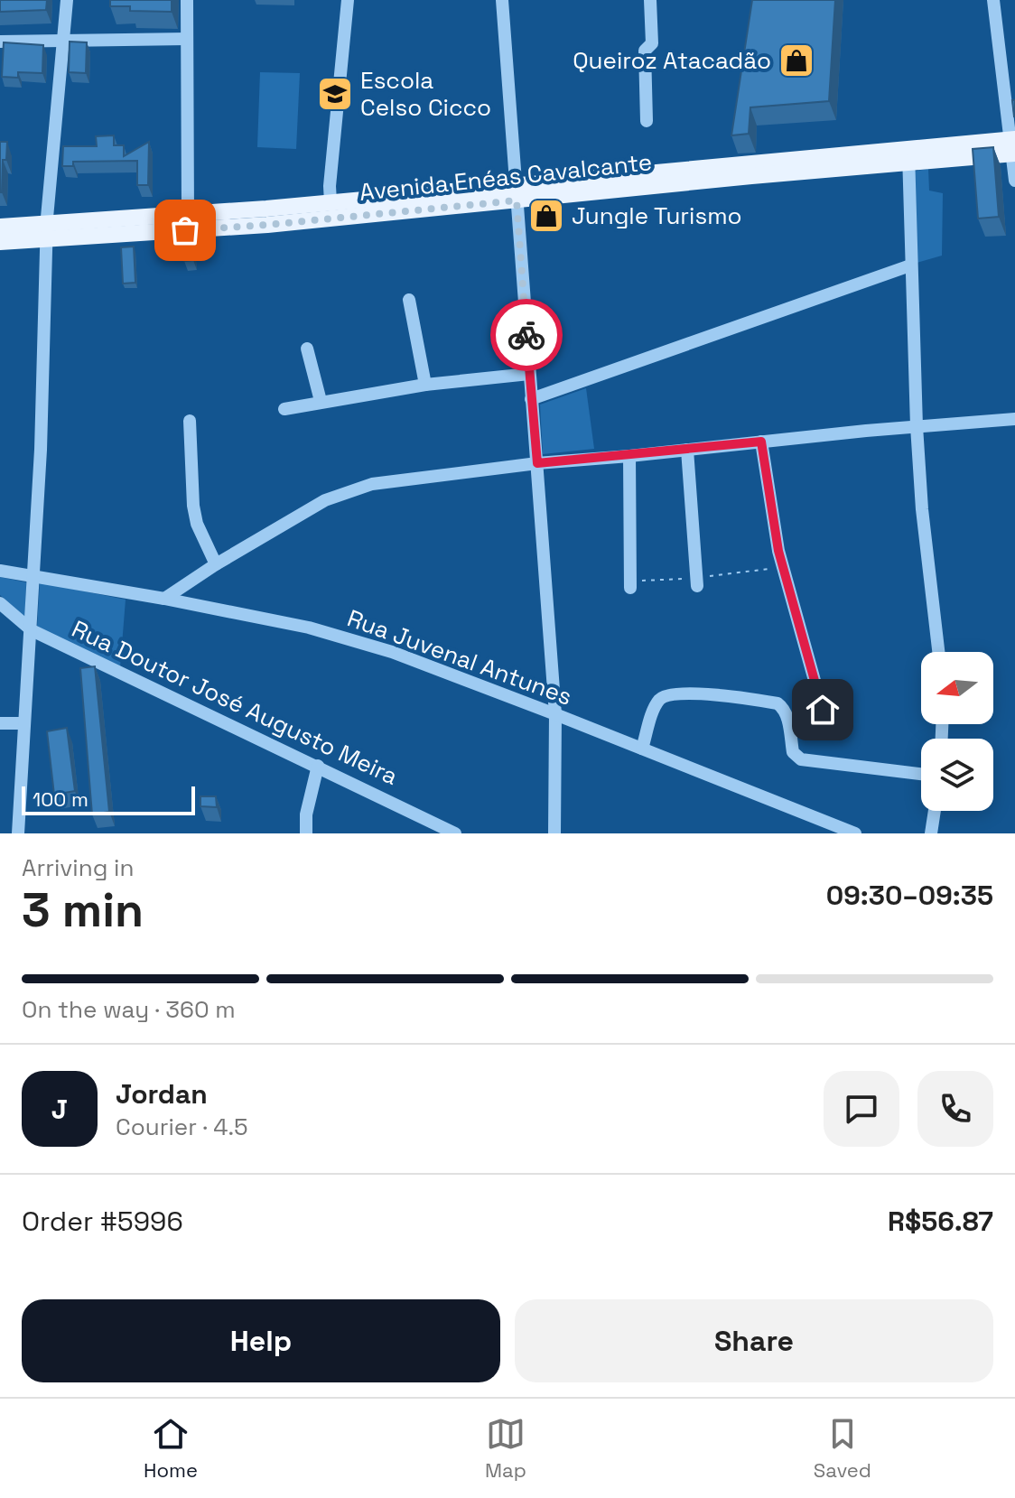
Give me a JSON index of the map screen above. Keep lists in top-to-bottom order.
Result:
{
  "streets": {
    "main road": ["Avenida Enéas Cavalcante"],
    "street": ["Rua Juvenal Antunes", "Rua Doutor José Augusto Meira"]
  },
  "places": {
    "shop": ["Queiroz Atacadão", "Jungle Turismo"],
    "school or university": ["Escola Celso Cicco"]
  },
  "scale_bar": "100 m",
  "north": "left",
  "page": {
    "scale": "100 m",
    "heading": ["3 min", "Arriving in", "09:30–09:35"],
    "panel": [
      "Jordan",
      "Courier · 4.5",
      "Order #5996",
      "R$56.87"
    ],
    "bar": "On the way · 360 m",
    "round": "J",
    "buttons": ["Help", "Share"],
    "tabs": ["Home", "Map", "Saved"]
  }
}
